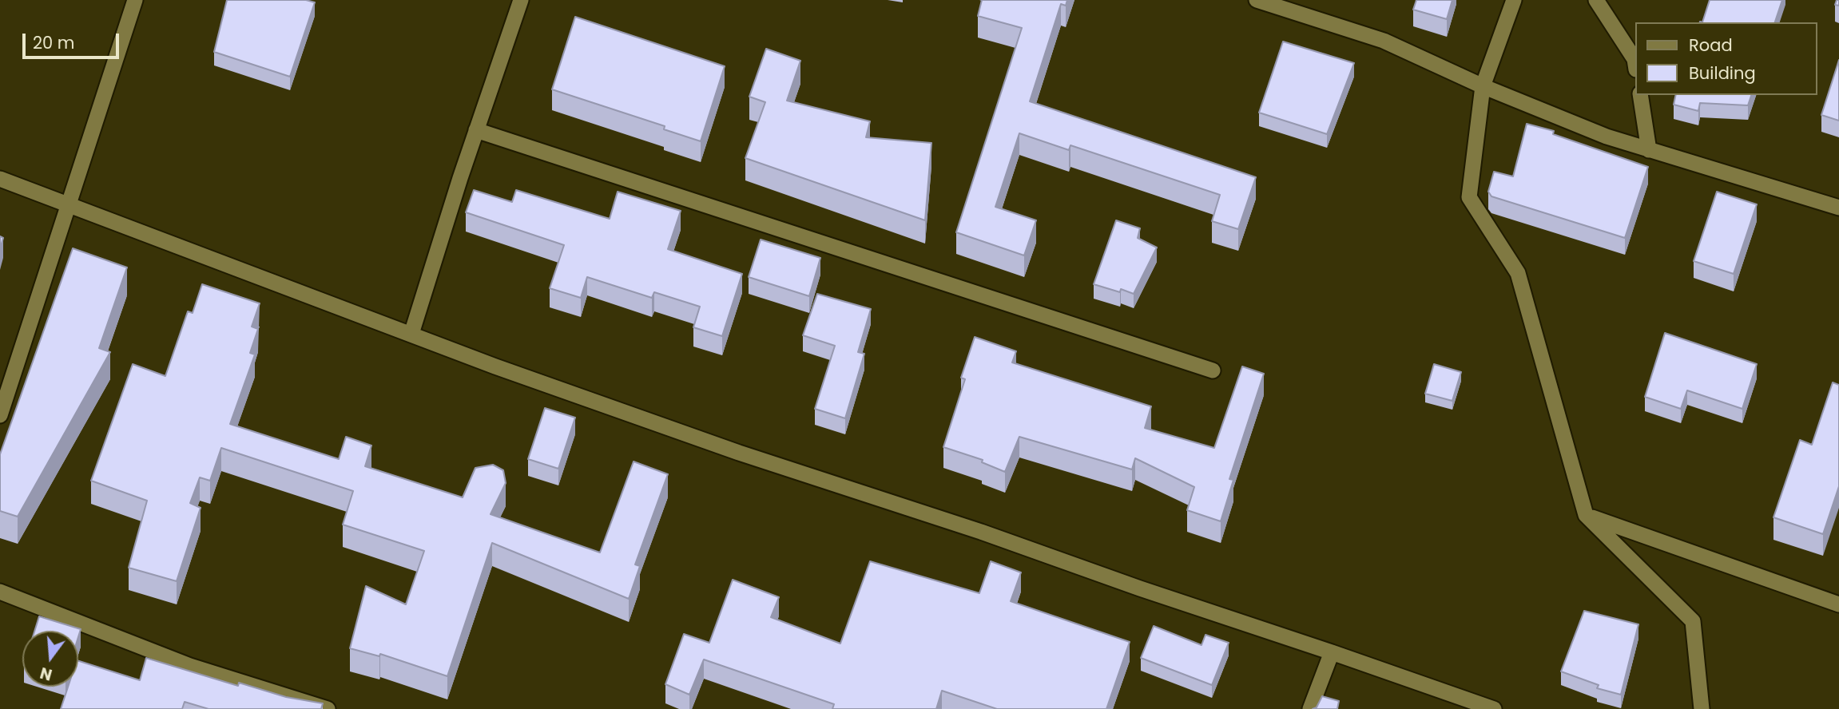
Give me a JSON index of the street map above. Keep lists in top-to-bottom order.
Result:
{
  "legend": ["Road", "Building"],
  "scale_bar": "20 m",
  "north": "bottom"
}
